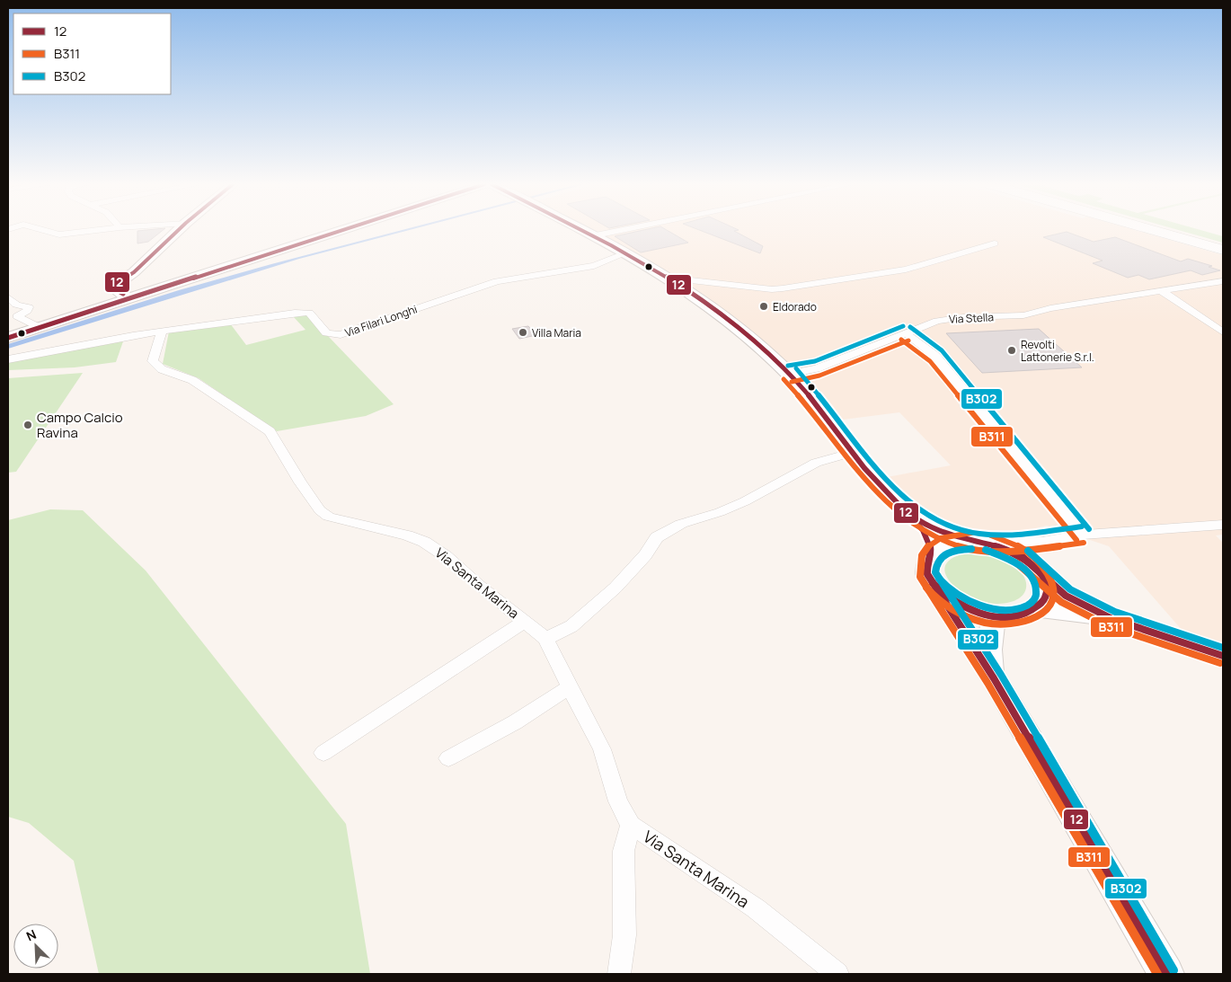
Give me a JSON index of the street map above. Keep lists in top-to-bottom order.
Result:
{
  "streets": {
    "street": ["Via Stella", "Via Filari Longhi", "Via Santa Marina"]
  },
  "crossings": [
    ["Via Filari Longhi", "Via Santa Marina"]
  ],
  "places": [
    "Eldorado",
    "Villa Maria",
    "Revolti Lattonerie S.r.l.",
    "Campo Calcio Ravina"
  ],
  "lines": ["transit line 12", "transit line B302", "transit line B311"],
  "legend": ["12", "B311", "B302"],
  "north": "top left"
}
